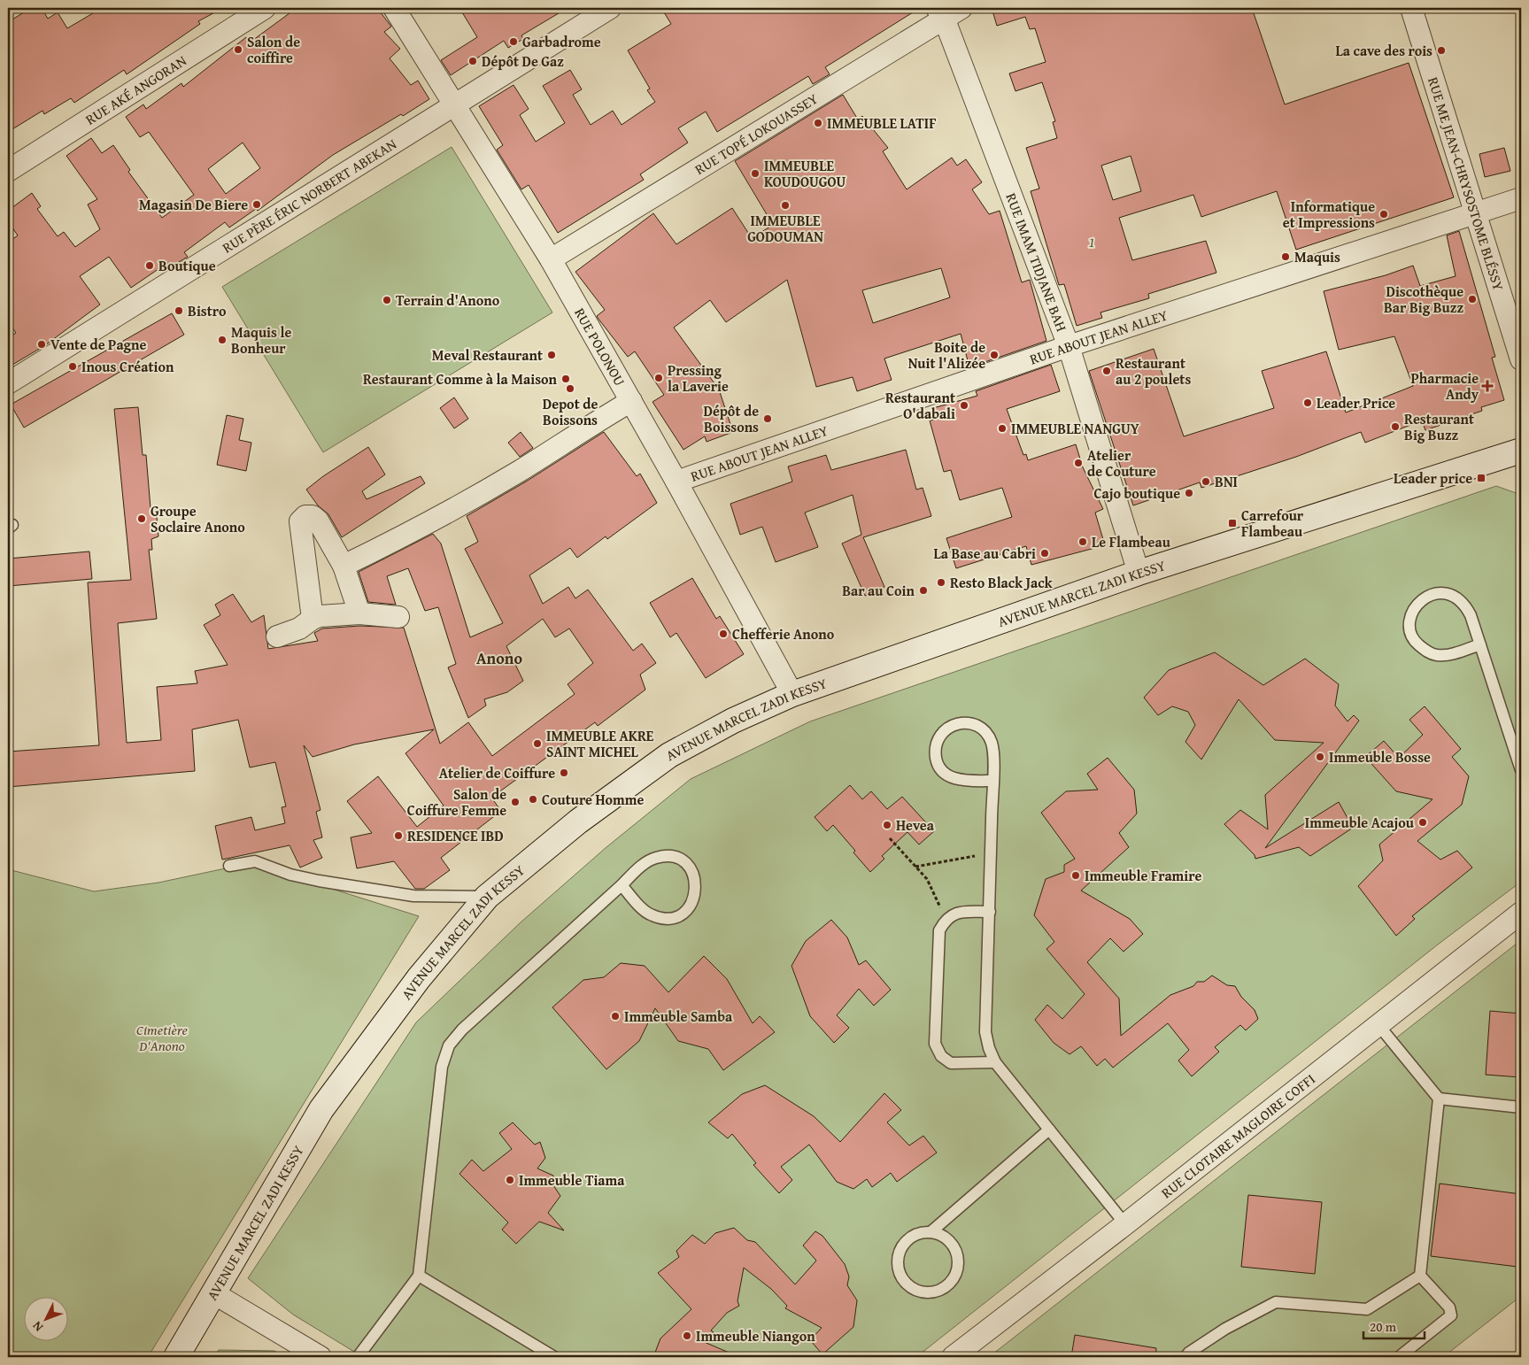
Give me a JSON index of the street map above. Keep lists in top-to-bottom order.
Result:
{
  "streets": {
    "street": [
      "RUE AKÉ ANGORAN",
      "RUE TOPÉ LOKOUASSEY",
      "RUE ME JEAN-CHRYSOSTOME BLÉSSY",
      "RUE PÈRE ÉRIC NORBERT ABEKAN",
      "RUE IMAM TIDJANE BAH",
      "RUE ABOUT JEAN ALLEY",
      "RUE POLONOU",
      "AVENUE MARCEL ZADI KESSY",
      "RUE CLOTAIRE MAGLOIRE COFFI"
    ]
  },
  "crossings": [
    ["RUE TOPÉ LOKOUASSEY", "RUE IMAM TIDJANE BAH"],
    ["RUE TOPÉ LOKOUASSEY", "RUE POLONOU"],
    ["RUE ME JEAN-CHRYSOSTOME BLÉSSY", "RUE ABOUT JEAN ALLEY"],
    ["RUE PÈRE ÉRIC NORBERT ABEKAN", "RUE POLONOU"],
    ["RUE IMAM TIDJANE BAH", "RUE ABOUT JEAN ALLEY"],
    ["RUE IMAM TIDJANE BAH", "AVENUE MARCEL ZADI KESSY"],
    ["RUE ABOUT JEAN ALLEY", "RUE POLONOU"],
    ["RUE POLONOU", "AVENUE MARCEL ZADI KESSY"]
  ],
  "districts": ["Anono"],
  "parks": ["1", "Cimetière D'Anono"],
  "places": {
    "other": [
      "Garbadrome",
      "Salon de coiffire",
      "La cave des rois",
      "Dépôt De Gaz",
      "IMMEUBLE LATIF",
      "IMMEUBLE KOUDOUGOU",
      "Magasin De Biere",
      "IMMEUBLE GODOUMAN",
      "Informatique et Impressions",
      "Maquis",
      "Boutique",
      "Discothèque Bar Big Buzz",
      "Terrain d'Anono",
      "Bistro",
      "Maquis le Bonheur",
      "Vente de Pagne",
      "Meval Restaurant",
      "Boite de Nuit l'Alizée",
      "Inous Création",
      "Restaurant au 2 poulets",
      "Pressing la Laverie",
      "Restaurant Comme à la Maison",
      "Depot de Boissons",
      "Leader Price",
      "Restaurant O'dabali",
      "Dépôt de Boissons",
      "Restaurant Big Buzz",
      "IMMEUBLE NANGUY",
      "Atelier de Couture",
      "BNI",
      "Cajo boutique",
      "Groupe Soclaire Anono",
      "Le Flambeau",
      "La Base au Cabri",
      "Resto Black Jack",
      "Bar au Coin",
      "Chefferie Anono",
      "IMMEUBLE AKRE SAINT MICHEL",
      "Immeuble Bosse",
      "Atelier de Coiffure",
      "Couture Homme",
      "Salon de Coiffure Femme",
      "Immeuble Acajou",
      "Hevea",
      "RESIDENCE IBD",
      "Immeuble Framire",
      "Immeuble Samba",
      "Immeuble Tiama",
      "Immeuble Niangon"
    ],
    "health": ["Pharmacie Andy"],
    "transit": ["Leader price", "Carrefour Flambeau"]
  },
  "scale_bar": "20 m",
  "north": "bottom left"
}
